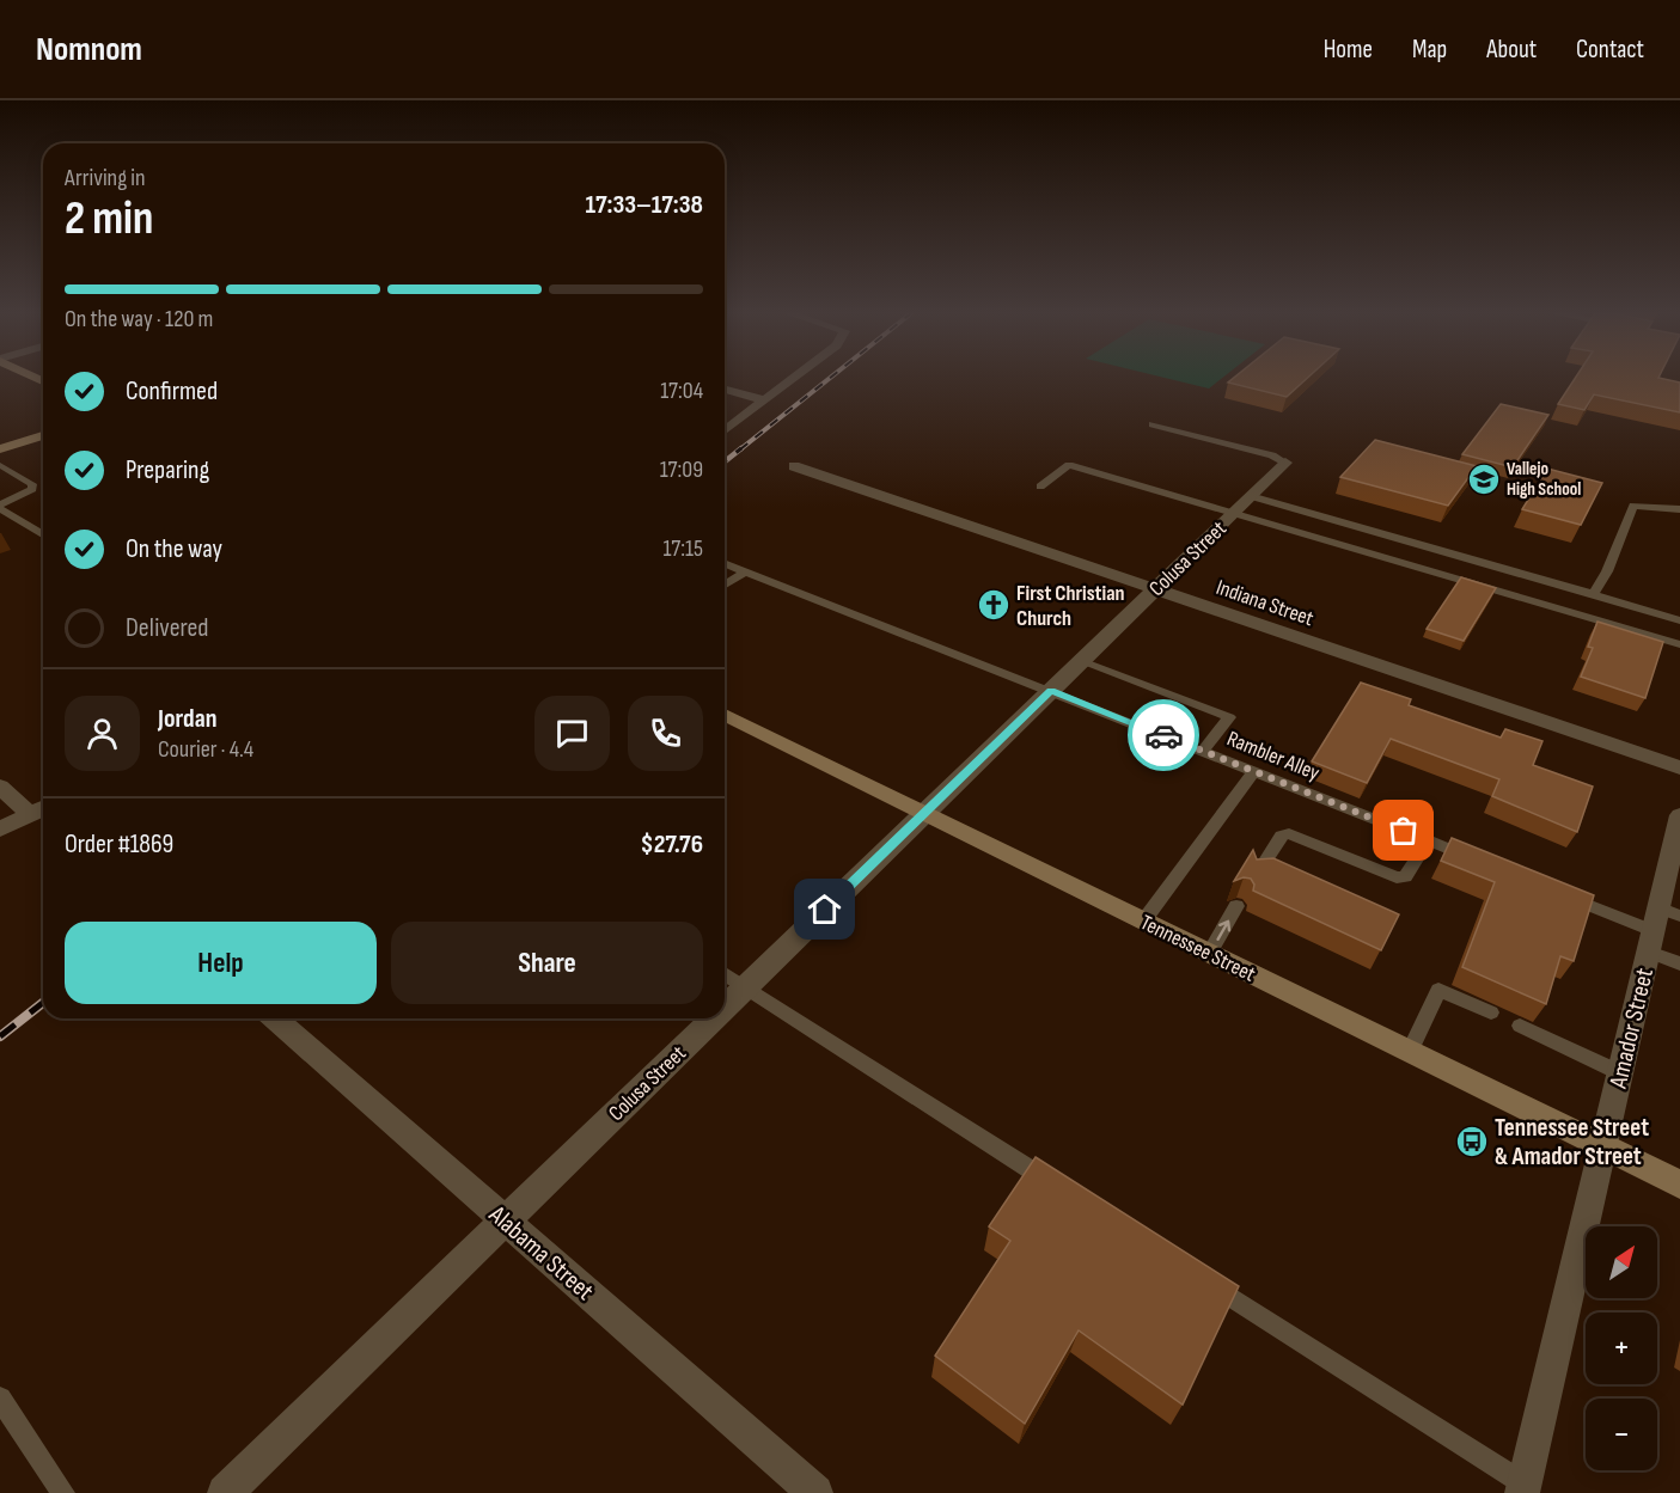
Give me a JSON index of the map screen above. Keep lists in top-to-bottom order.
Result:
{
  "streets": {
    "main road": ["Tennessee Street"],
    "street": [
      "Colusa Street",
      "Indiana Street",
      "Amador Street",
      "Alabama Street"
    ],
    "lane": ["Rambler Alley"]
  },
  "crossings": [
    ["Colusa Street", "Indiana Street"],
    ["Colusa Street", "Rambler Alley"],
    ["Colusa Street", "Tennessee Street"],
    ["Colusa Street", "Alabama Street"],
    ["Tennessee Street", "Amador Street"]
  ],
  "places": {
    "school or university": ["Vallejo High School"],
    "church": ["First Christian Church"],
    "bus stop": ["Tennessee Street & Amador Street"]
  },
  "north": "top right",
  "page": {
    "header": "Nomnom",
    "nav": [
      "Home",
      "Map",
      "About",
      "Contact"
    ],
    "heading": ["2 min", "Arriving in", "17:33–17:38"],
    "panel": [
      "Jordan",
      "Courier · 4.4",
      "Order #1869",
      "$27.76"
    ],
    "bar": "On the way · 120 m",
    "list": [
      ["Confirmed", "17:04"],
      ["Preparing", "17:09"],
      ["On the way", "17:15"],
      "Delivered"
    ],
    "buttons": ["Help", "Share"],
    "map_buttons": ["+", "−"]
  }
}
